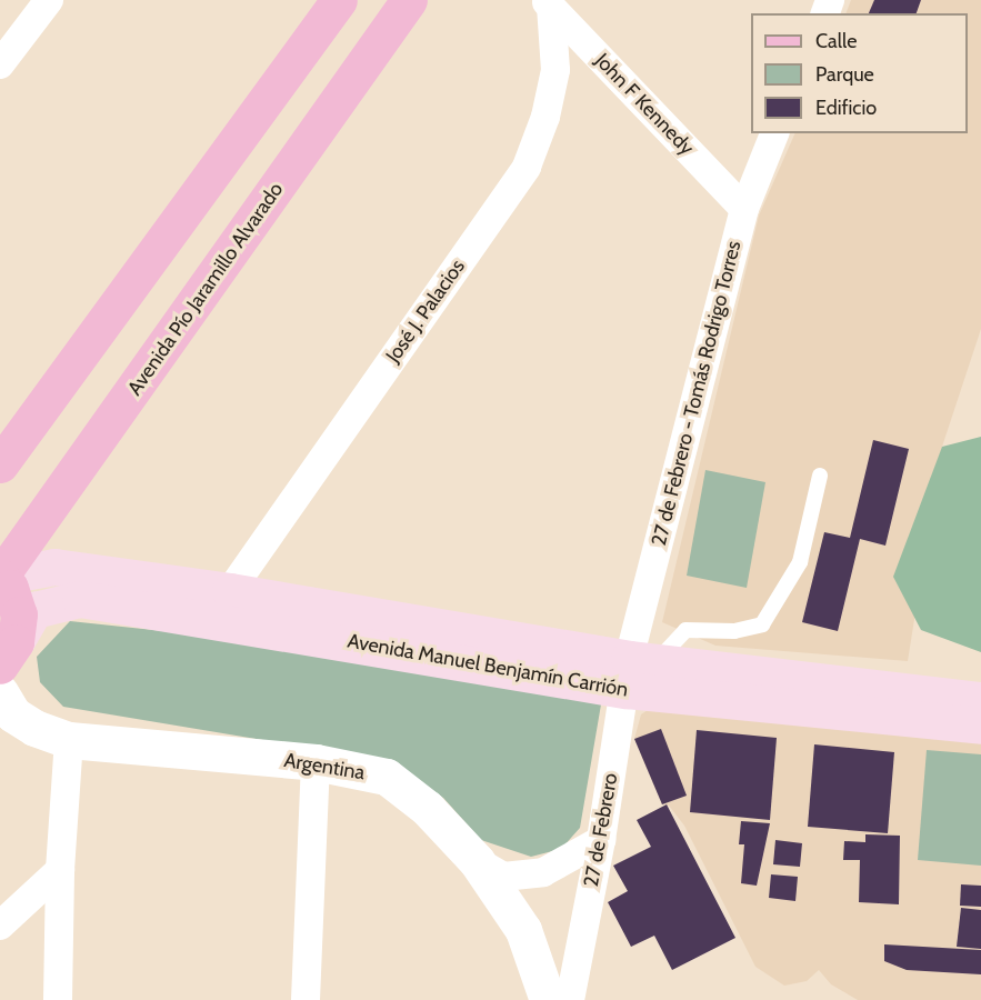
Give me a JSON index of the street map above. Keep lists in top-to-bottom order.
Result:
{
  "streets": {
    "main road": ["Avenida Pío Jaramillo Alvarado", "Avenida Manuel Benjamín Carrión"],
    "street": [
      "John F Kennedy",
      "José J. Palacios",
      "27 de Febrero - Tomás Rodrigo Torres",
      "Argentina",
      "27 de Febrero"
    ]
  },
  "crossings": [
    ["John F Kennedy", "José J. Palacios"],
    ["John F Kennedy", "27 de Febrero - Tomás Rodrigo Torres"],
    ["Avenida Pío Jaramillo Alvarado", "Avenida Manuel Benjamín Carrión"],
    ["José J. Palacios", "Avenida Manuel Benjamín Carrión"],
    ["27 de Febrero - Tomás Rodrigo Torres", "Avenida Manuel Benjamín Carrión"],
    ["27 de Febrero - Tomás Rodrigo Torres", "27 de Febrero"],
    ["Avenida Manuel Benjamín Carrión", "27 de Febrero"]
  ],
  "legend": ["Calle", "Parque", "Edificio"]
}
